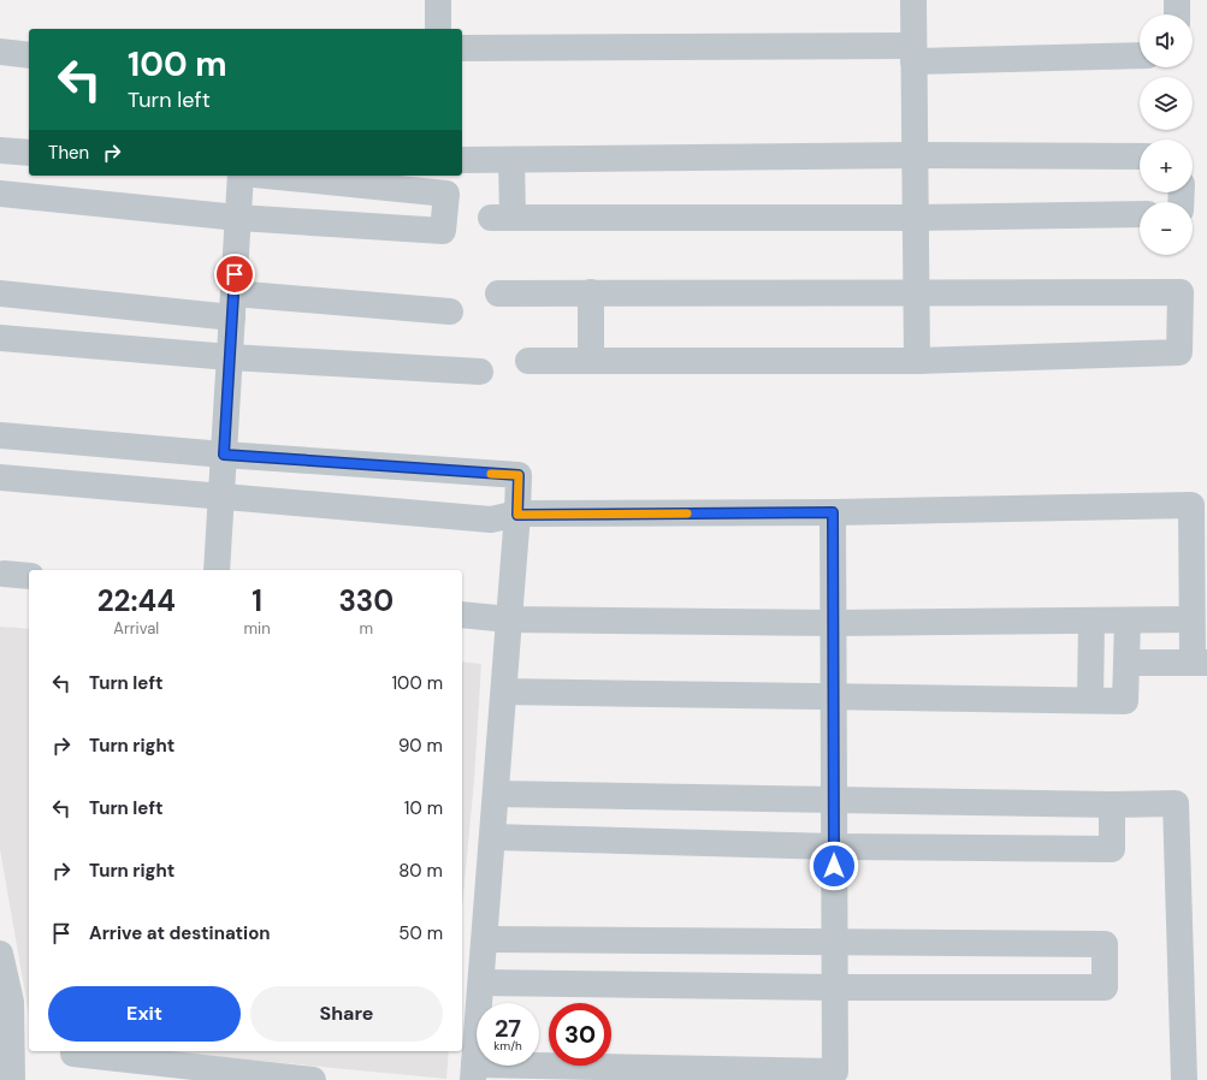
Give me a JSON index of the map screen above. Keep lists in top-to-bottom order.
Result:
{
  "page": {
    "map_buttons": ["+", "−"],
    "turn": ["100 m", "Turn left"],
    "then": "Then",
    "eta": [
      "22:44",
      "Arrival",
      "1",
      "min",
      "330",
      "m"
    ],
    "list": [
      {
        "name": "Turn left",
        "value": "100 m"
      },
      {
        "name": "Turn right",
        "value": "90 m"
      },
      {
        "name": "Turn left",
        "value": "10 m"
      },
      {
        "name": "Turn right",
        "value": "80 m"
      },
      {
        "name": "Arrive at destination",
        "value": "50 m"
      }
    ],
    "buttons": ["Exit", "Share"],
    "speed": "27 km/h",
    "limit": "30"
  }
}
